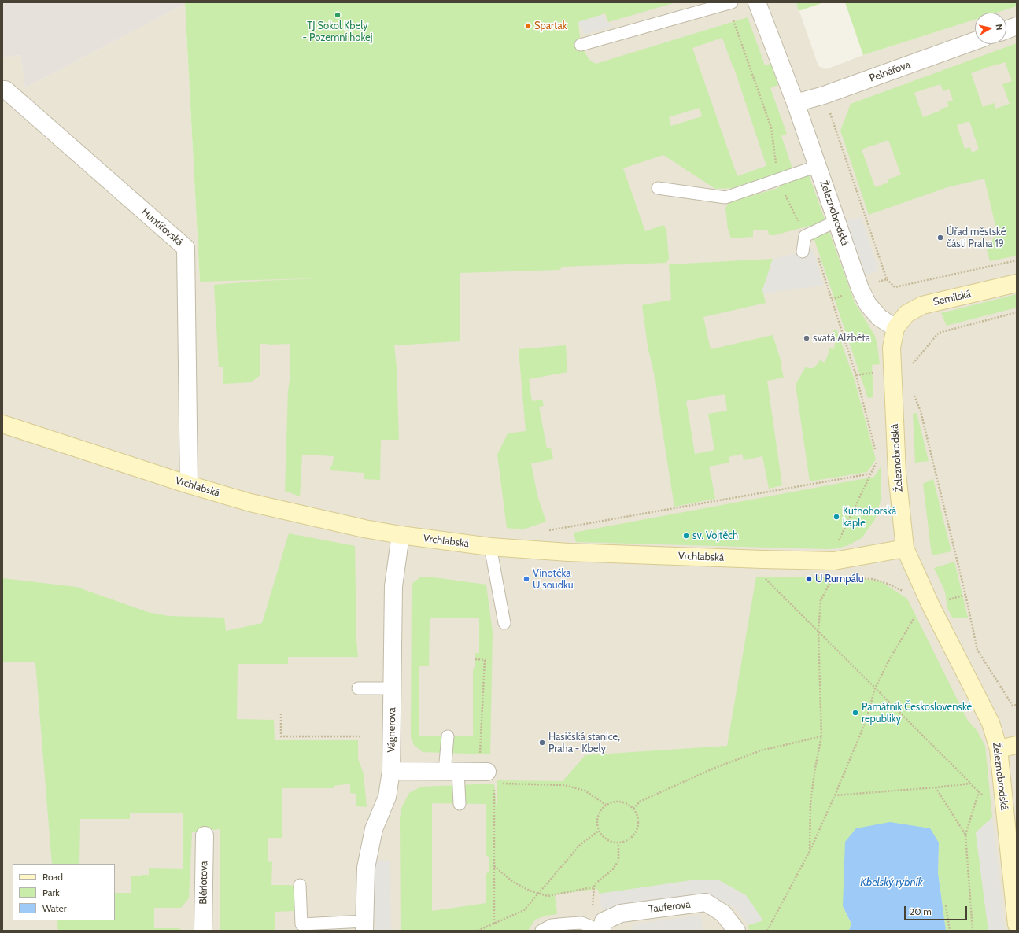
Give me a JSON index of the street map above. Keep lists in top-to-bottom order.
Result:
{
  "streets": {
    "street": [
      "Pelnářova",
      "Železnobrodská",
      "Huntířovská",
      "Semilská",
      "Vrchlabská",
      "Vágnerova",
      "Blériotova",
      "Tauferova"
    ]
  },
  "crossings": [
    ["Pelnářova", "Železnobrodská"],
    ["Železnobrodská", "Semilská"],
    ["Železnobrodská", "Vrchlabská"],
    ["Huntířovská", "Vrchlabská"],
    ["Vrchlabská", "Vágnerova"]
  ],
  "water": ["Kbelský rybník"],
  "places": [
    "TJ Sokol Kbely - Pozemní hokej",
    "Spartak",
    "Úřad městské části Praha 19",
    "svatá Alžběta",
    "Kutnohorská kaple",
    "sv. Vojtěch",
    "Vinotéka U soudku",
    "U Rumpálu",
    "Památník Československé republiky",
    "Hasičská stanice, Praha - Kbely"
  ],
  "legend": ["Road", "Park", "Water"],
  "scale_bar": "20 m",
  "north": "right"
}
